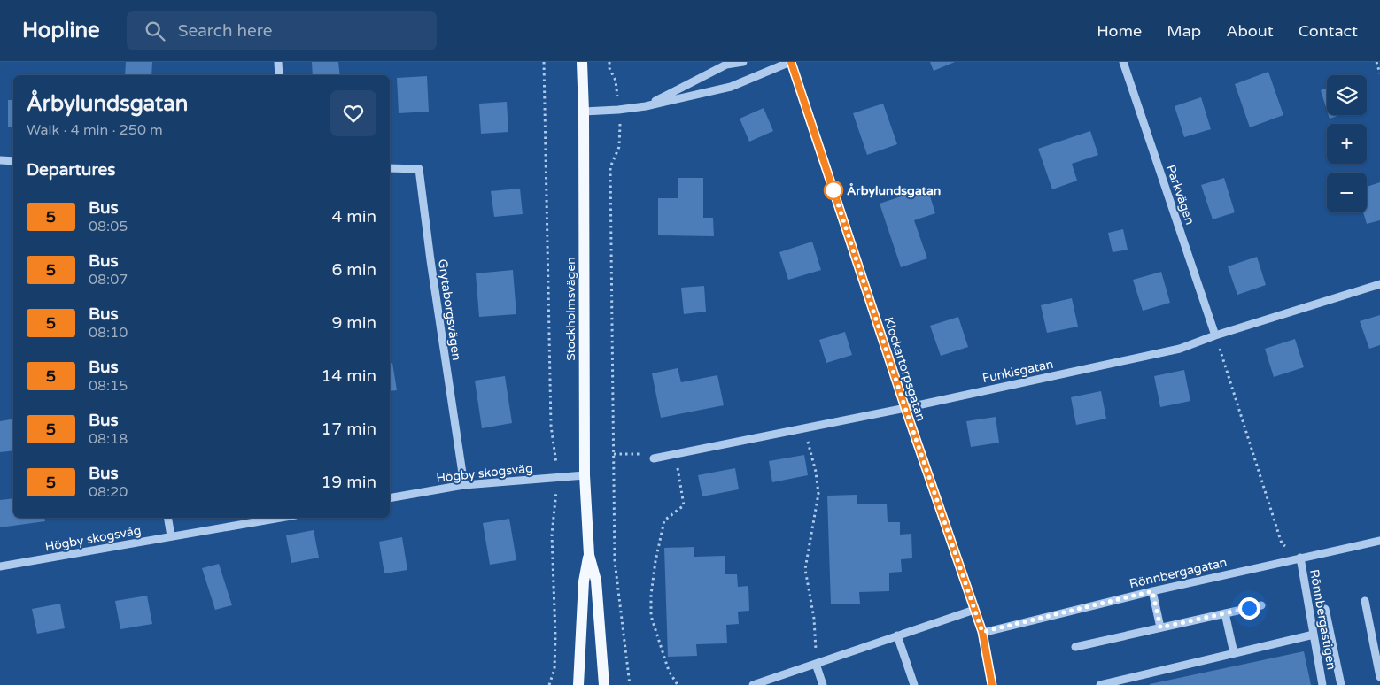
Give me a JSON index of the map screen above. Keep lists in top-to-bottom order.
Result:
{
  "streets": {
    "main road": ["Stockholmsvägen"],
    "street": [
      "Parkvägen",
      "Grytaborgsvägen",
      "Klockartorpsgatan",
      "Funkisgatan",
      "Högby skogsväg",
      "Rönnbergagatan",
      "Rönnbergastigen"
    ]
  },
  "crossings": [
    ["Parkvägen", "Funkisgatan"],
    ["Stockholmsvägen", "Högby skogsväg"],
    ["Grytaborgsvägen", "Högby skogsväg"],
    ["Klockartorpsgatan", "Funkisgatan"],
    ["Klockartorpsgatan", "Rönnbergagatan"],
    ["Rönnbergagatan", "Rönnbergastigen"]
  ],
  "places": ["Årbylundsgatan"],
  "lines": ["bus line 5"],
  "page": {
    "header": "Hopline",
    "search": "Search here",
    "nav": [
      "Home",
      "Map",
      "About",
      "Contact"
    ],
    "map_buttons": ["+", "−"],
    "heading": [
      ["Årbylundsgatan", "Walk · 4 min · 250 m"],
      "Departures"
    ],
    "list": [
      {
        "mark": "5",
        "name": "Bus",
        "note": "08:05",
        "value": "4 min"
      },
      {
        "mark": "5",
        "name": "Bus",
        "note": "08:07",
        "value": "6 min"
      },
      {
        "mark": "5",
        "name": "Bus",
        "note": "08:10",
        "value": "9 min"
      },
      {
        "mark": "5",
        "name": "Bus",
        "note": "08:15",
        "value": "14 min"
      },
      {
        "mark": "5",
        "name": "Bus",
        "note": "08:18",
        "value": "17 min"
      },
      {
        "mark": "5",
        "name": "Bus",
        "note": "08:20",
        "value": "19 min"
      }
    ]
  }
}
